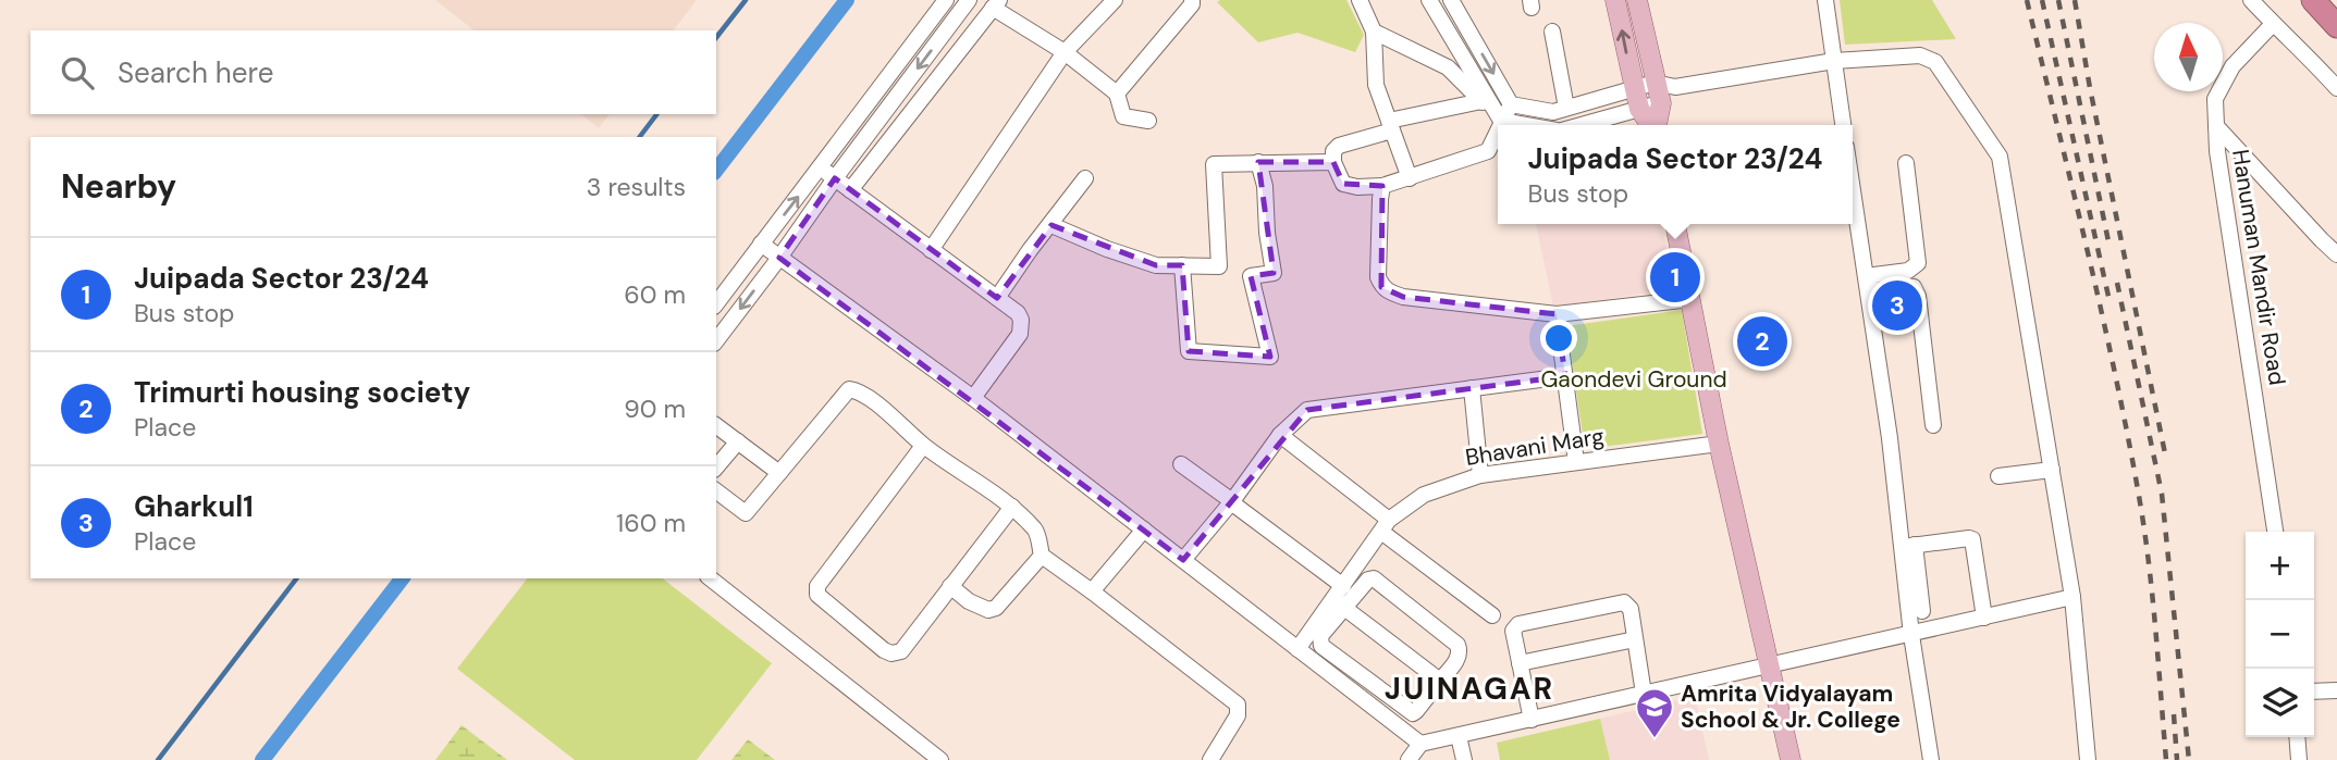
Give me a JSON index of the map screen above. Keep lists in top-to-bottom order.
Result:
{
  "streets": {
    "street": ["Hanuman Mandir Road", "Bhavani Marg"]
  },
  "districts": ["JUINAGAR"],
  "parks": ["Gaondevi Ground"],
  "places": {
    "school or university": ["Amrita Vidyalayam School & Jr. College"]
  },
  "north": "top",
  "page": {
    "search": "Search here",
    "popup": ["Juipada Sector 23/24", "Bus stop"],
    "heading": ["Nearby", "3 results"],
    "list": [
      {
        "mark": "1",
        "name": "Juipada Sector 23/24",
        "note": "Bus stop",
        "value": "60 m"
      },
      {
        "mark": "2",
        "name": "Trimurti housing society",
        "note": "Place",
        "value": "90 m"
      },
      {
        "mark": "3",
        "name": "Gharkul1",
        "note": "Place",
        "value": "160 m"
      }
    ],
    "pins": ["1", "3", "2"],
    "map_buttons": ["+", "−"]
  }
}
